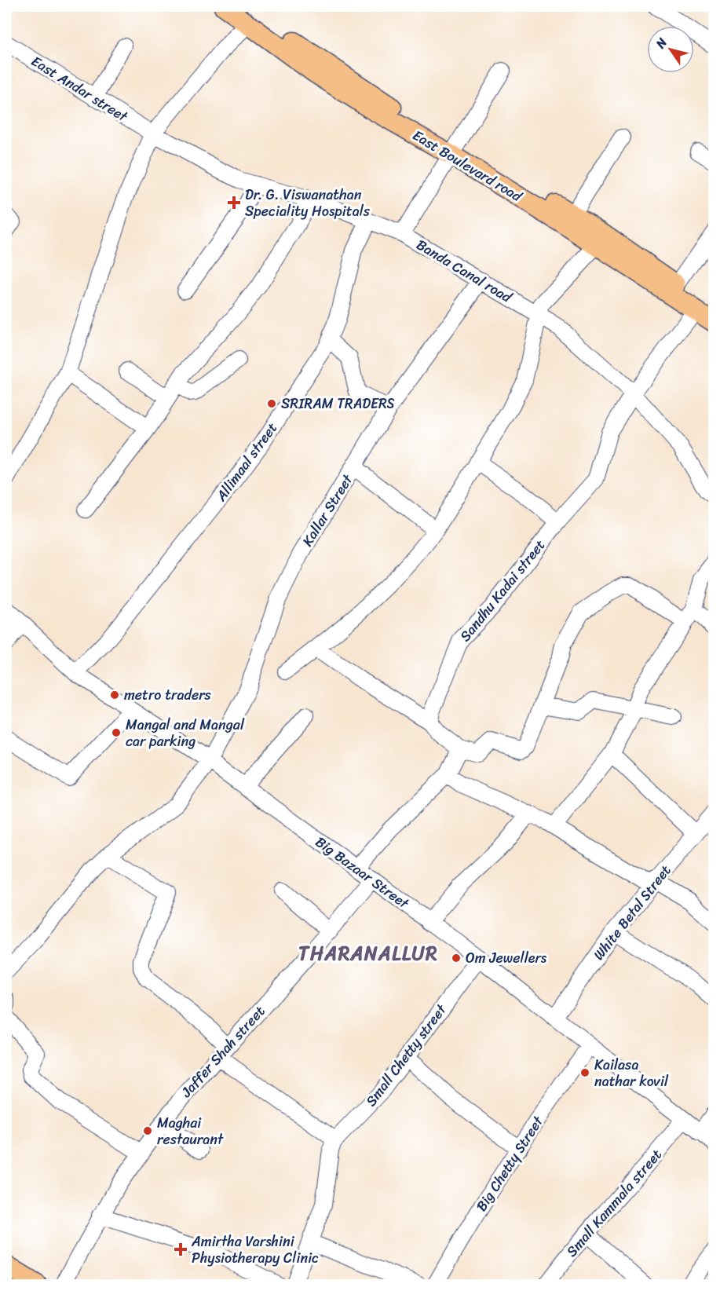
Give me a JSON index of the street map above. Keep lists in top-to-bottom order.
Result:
{
  "streets": {
    "main road": ["East Boulevard road"],
    "street": [
      "East Andar street",
      "Banda Canal road",
      "Allimaal street",
      "Kallar Street",
      "Sandhu Kadai street",
      "Big Bazaar Street",
      "White Betal Street",
      "Jaffer Shah street",
      "Small Chetty street",
      "Big Chetty Street",
      "Small Kammala street"
    ]
  },
  "crossings": [
    ["East Andar street", "Banda Canal road"],
    ["East Boulevard road", "Sandhu Kadai street"],
    ["Banda Canal road", "Allimaal street"],
    ["Banda Canal road", "Kallar Street"],
    ["Banda Canal road", "Sandhu Kadai street"],
    ["Allimaal street", "Big Bazaar Street"],
    ["Kallar Street", "Big Bazaar Street"],
    ["Big Bazaar Street", "White Betal Street"],
    ["Big Bazaar Street", "Jaffer Shah street"],
    ["Big Bazaar Street", "Small Chetty street"],
    ["Big Bazaar Street", "Big Chetty Street"],
    ["Big Bazaar Street", "Small Kammala street"]
  ],
  "districts": ["THARANALLUR"],
  "places": {
    "health": ["Dr. G. Viswanathan Speciality Hospitals", "Amirtha Varshini Physiotherapy Clinic"],
    "other": [
      "SRIRAM TRADERS",
      "metro traders",
      "Mangal and Mangal car parking",
      "Om Jewellers",
      "Kailasa nathar kovil",
      "Maghai restaurant"
    ]
  },
  "north": "top left"
}
